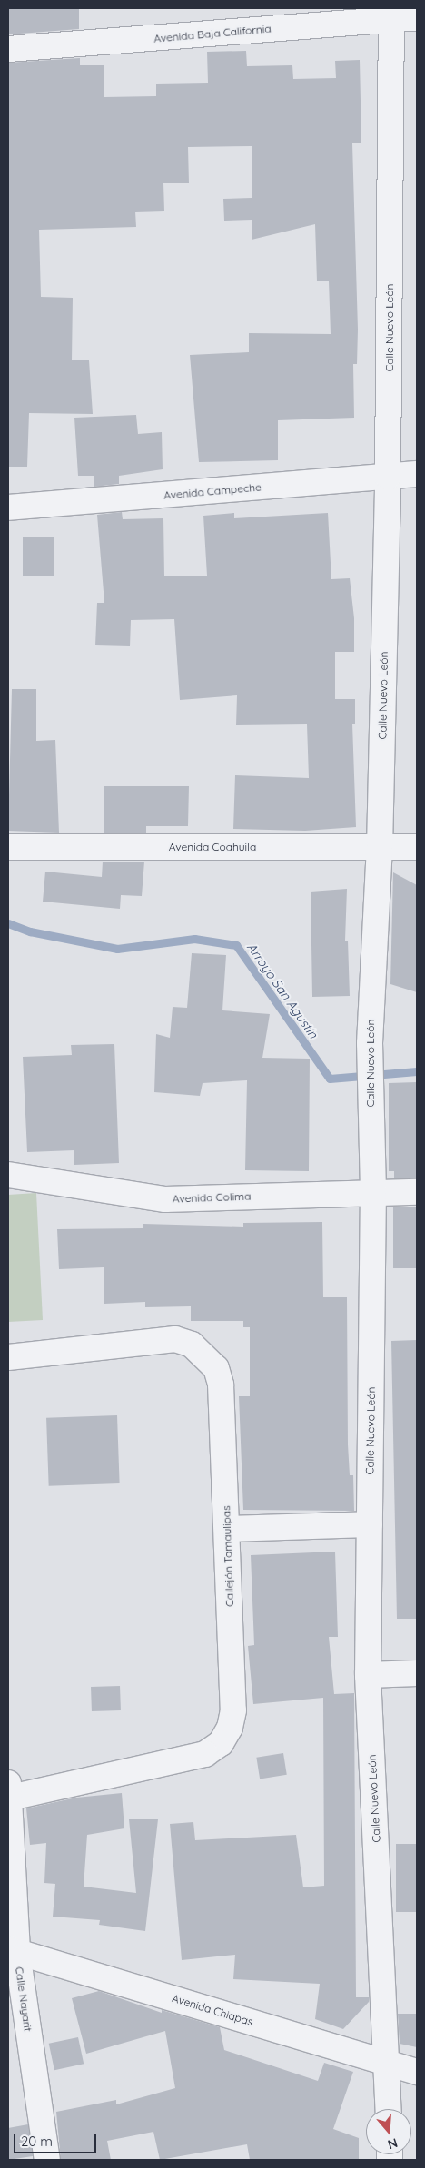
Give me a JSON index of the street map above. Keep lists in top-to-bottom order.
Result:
{
  "streets": {
    "street": [
      "Avenida Baja California",
      "Calle Nuevo León",
      "Avenida Campeche",
      "Avenida Coahuila",
      "Avenida Colima",
      "Callejón Tamaulipas",
      "Calle Nayarit",
      "Avenida Chiapas"
    ]
  },
  "crossings": [
    ["Avenida Baja California", "Calle Nuevo León"],
    ["Calle Nuevo León", "Avenida Campeche"],
    ["Calle Nuevo León", "Avenida Coahuila"],
    ["Calle Nuevo León", "Avenida Colima"],
    ["Calle Nuevo León", "Avenida Chiapas"],
    ["Callejón Tamaulipas", "Calle Nayarit"],
    ["Calle Nayarit", "Avenida Chiapas"]
  ],
  "water": ["Arroyo San Agustín"],
  "scale_bar": "20 m",
  "north": "bottom"
}
